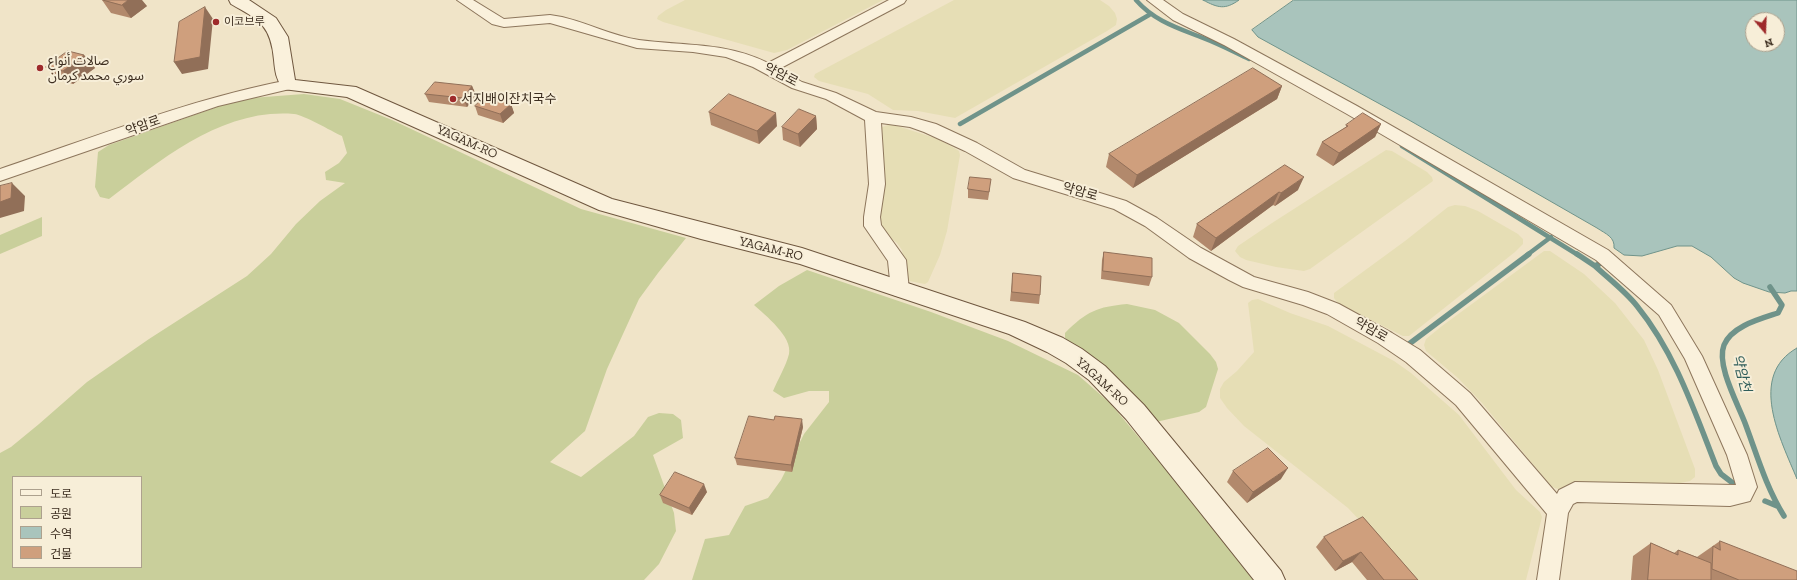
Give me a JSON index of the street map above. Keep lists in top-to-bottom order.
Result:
{
  "streets": {
    "street": ["약암로", "YAGAM-RO"]
  },
  "crossings": [
    ["약암로", "YAGAM-RO"]
  ],
  "water": ["약암천"],
  "places": ["이코브루", "صالات أنواع سوري محمد كرمان", "서지배이잔치국수"],
  "legend": [
    "도로",
    "공원",
    "수역",
    "건물"
  ],
  "north": "bottom"
}
